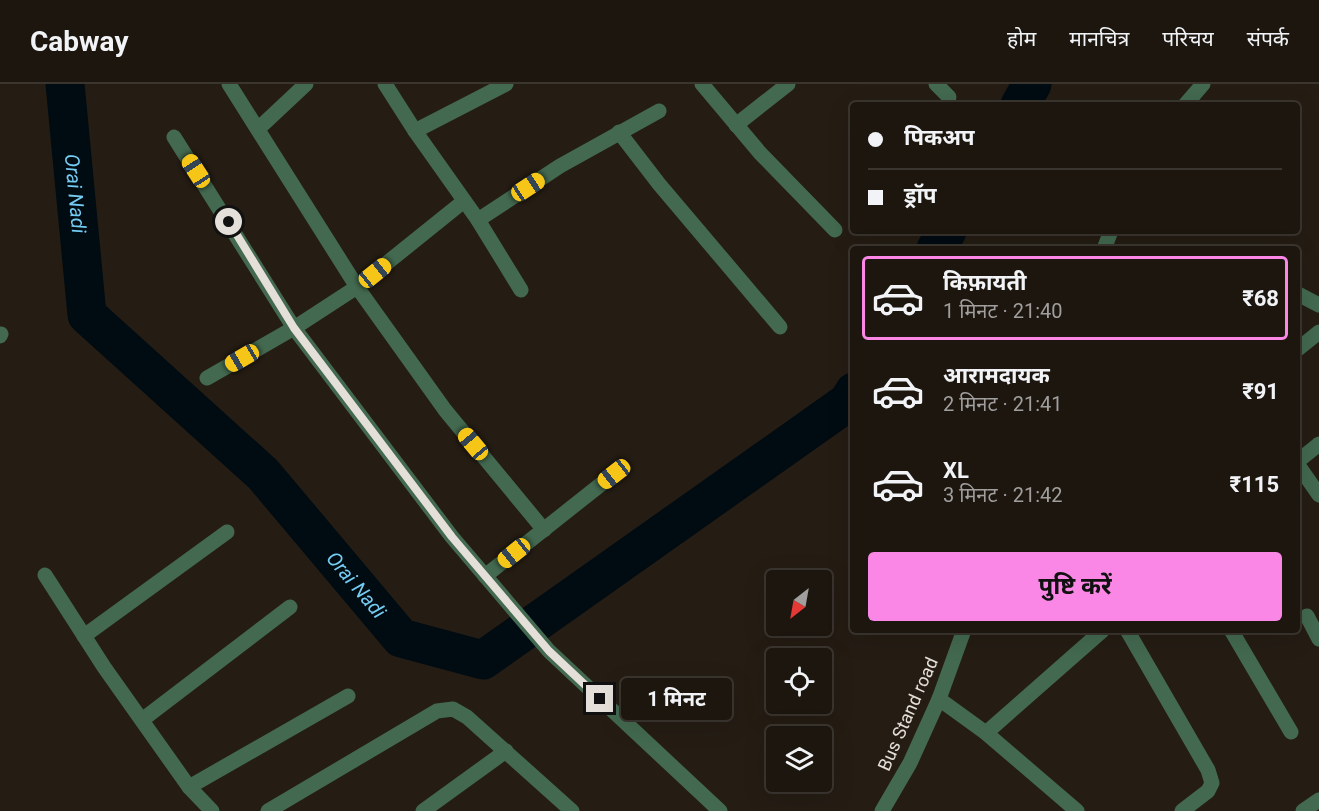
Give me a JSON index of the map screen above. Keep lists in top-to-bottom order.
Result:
{
  "streets": {
    "street": ["Bus Stand road"]
  },
  "water": ["Orai Nadi"],
  "north": "bottom left",
  "page": {
    "header": "Cabway",
    "nav": [
      "होम",
      "मानचित्र",
      "परिचय",
      "संपर्क"
    ],
    "banner": ["पिकअप", "ड्रॉप"],
    "list": [
      {
        "name": "किफ़ायती",
        "note": "1 मिनट · 21:40",
        "value": "₹68"
      },
      {
        "name": "आरामदायक",
        "note": "2 मिनट · 21:41",
        "value": "₹91"
      },
      {
        "name": "XL",
        "note": "3 मिनट · 21:42",
        "value": "₹115"
      }
    ],
    "buttons": "पुष्टि करें",
    "bubble": "1 मिनट"
  }
}
